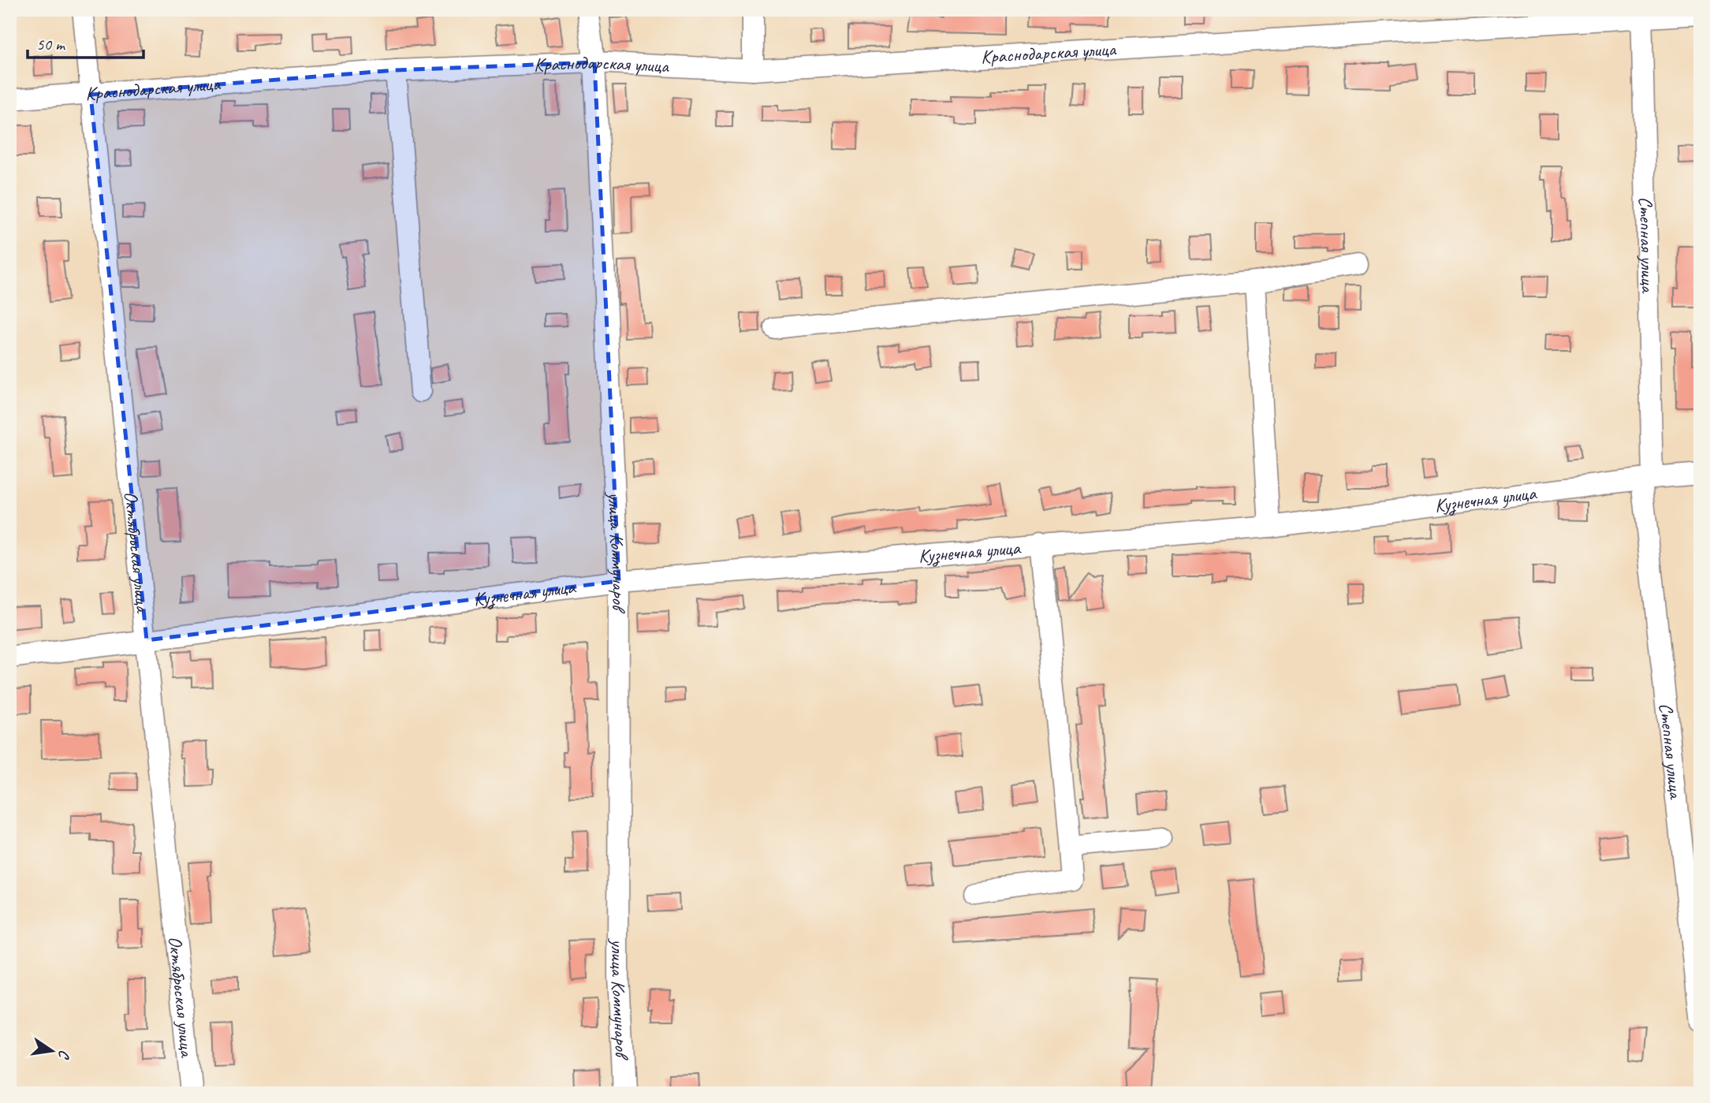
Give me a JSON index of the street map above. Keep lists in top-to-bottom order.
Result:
{
  "streets": {
    "street": [
      "Краснодарская улица",
      "Степная улица",
      "Кузнечная улица",
      "Октябрьская улица",
      "улица Коммунаров"
    ]
  },
  "crossings": [
    ["Краснодарская улица", "Степная улица"],
    ["Краснодарская улица", "Октябрьская улица"],
    ["Краснодарская улица", "улица Коммунаров"],
    ["Степная улица", "Кузнечная улица"],
    ["Кузнечная улица", "Октябрьская улица"],
    ["Кузнечная улица", "улица Коммунаров"]
  ],
  "scale_bar": "50 m",
  "north": "right"
}
